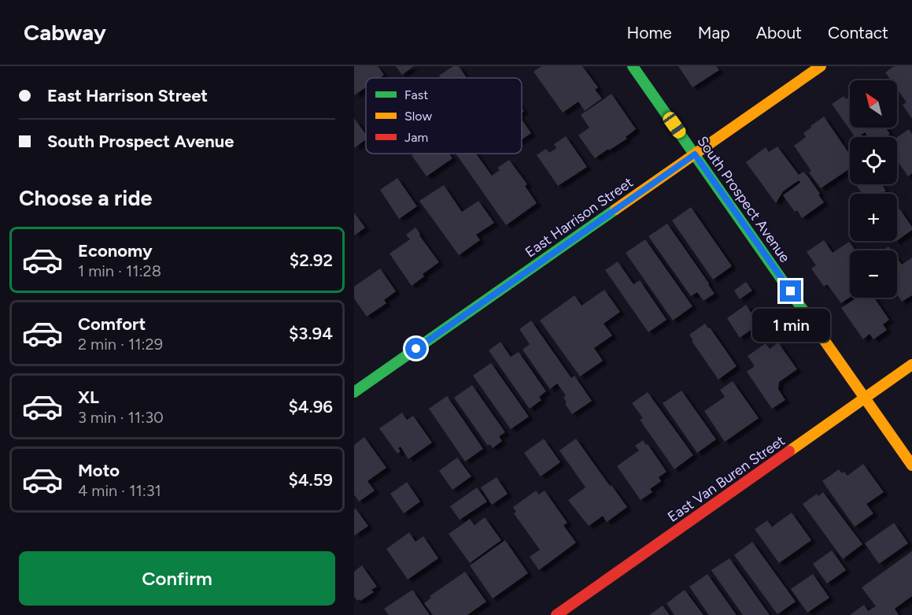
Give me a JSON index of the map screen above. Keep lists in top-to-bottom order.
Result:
{
  "streets": {
    "street": ["South Prospect Avenue", "East Harrison Street", "East Van Buren Street"]
  },
  "crossings": [
    ["South Prospect Avenue", "East Harrison Street"],
    ["South Prospect Avenue", "East Van Buren Street"]
  ],
  "legend": ["Fast", "Slow", "Jam"],
  "north": "top left",
  "page": {
    "header": "Cabway",
    "nav": [
      "Home",
      "Map",
      "About",
      "Contact"
    ],
    "banner": ["East Harrison Street", "South Prospect Avenue"],
    "map_buttons": ["+", "−"],
    "heading": "Choose a ride",
    "list": [
      {
        "name": "Economy",
        "note": "1 min · 11:28",
        "value": "$2.92"
      },
      {
        "name": "Comfort",
        "note": "2 min · 11:29",
        "value": "$3.94"
      },
      {
        "name": "XL",
        "note": "3 min · 11:30",
        "value": "$4.96"
      },
      {
        "name": "Moto",
        "note": "4 min · 11:31",
        "value": "$4.59"
      }
    ],
    "bubble": "1 min",
    "buttons": "Confirm"
  }
}
